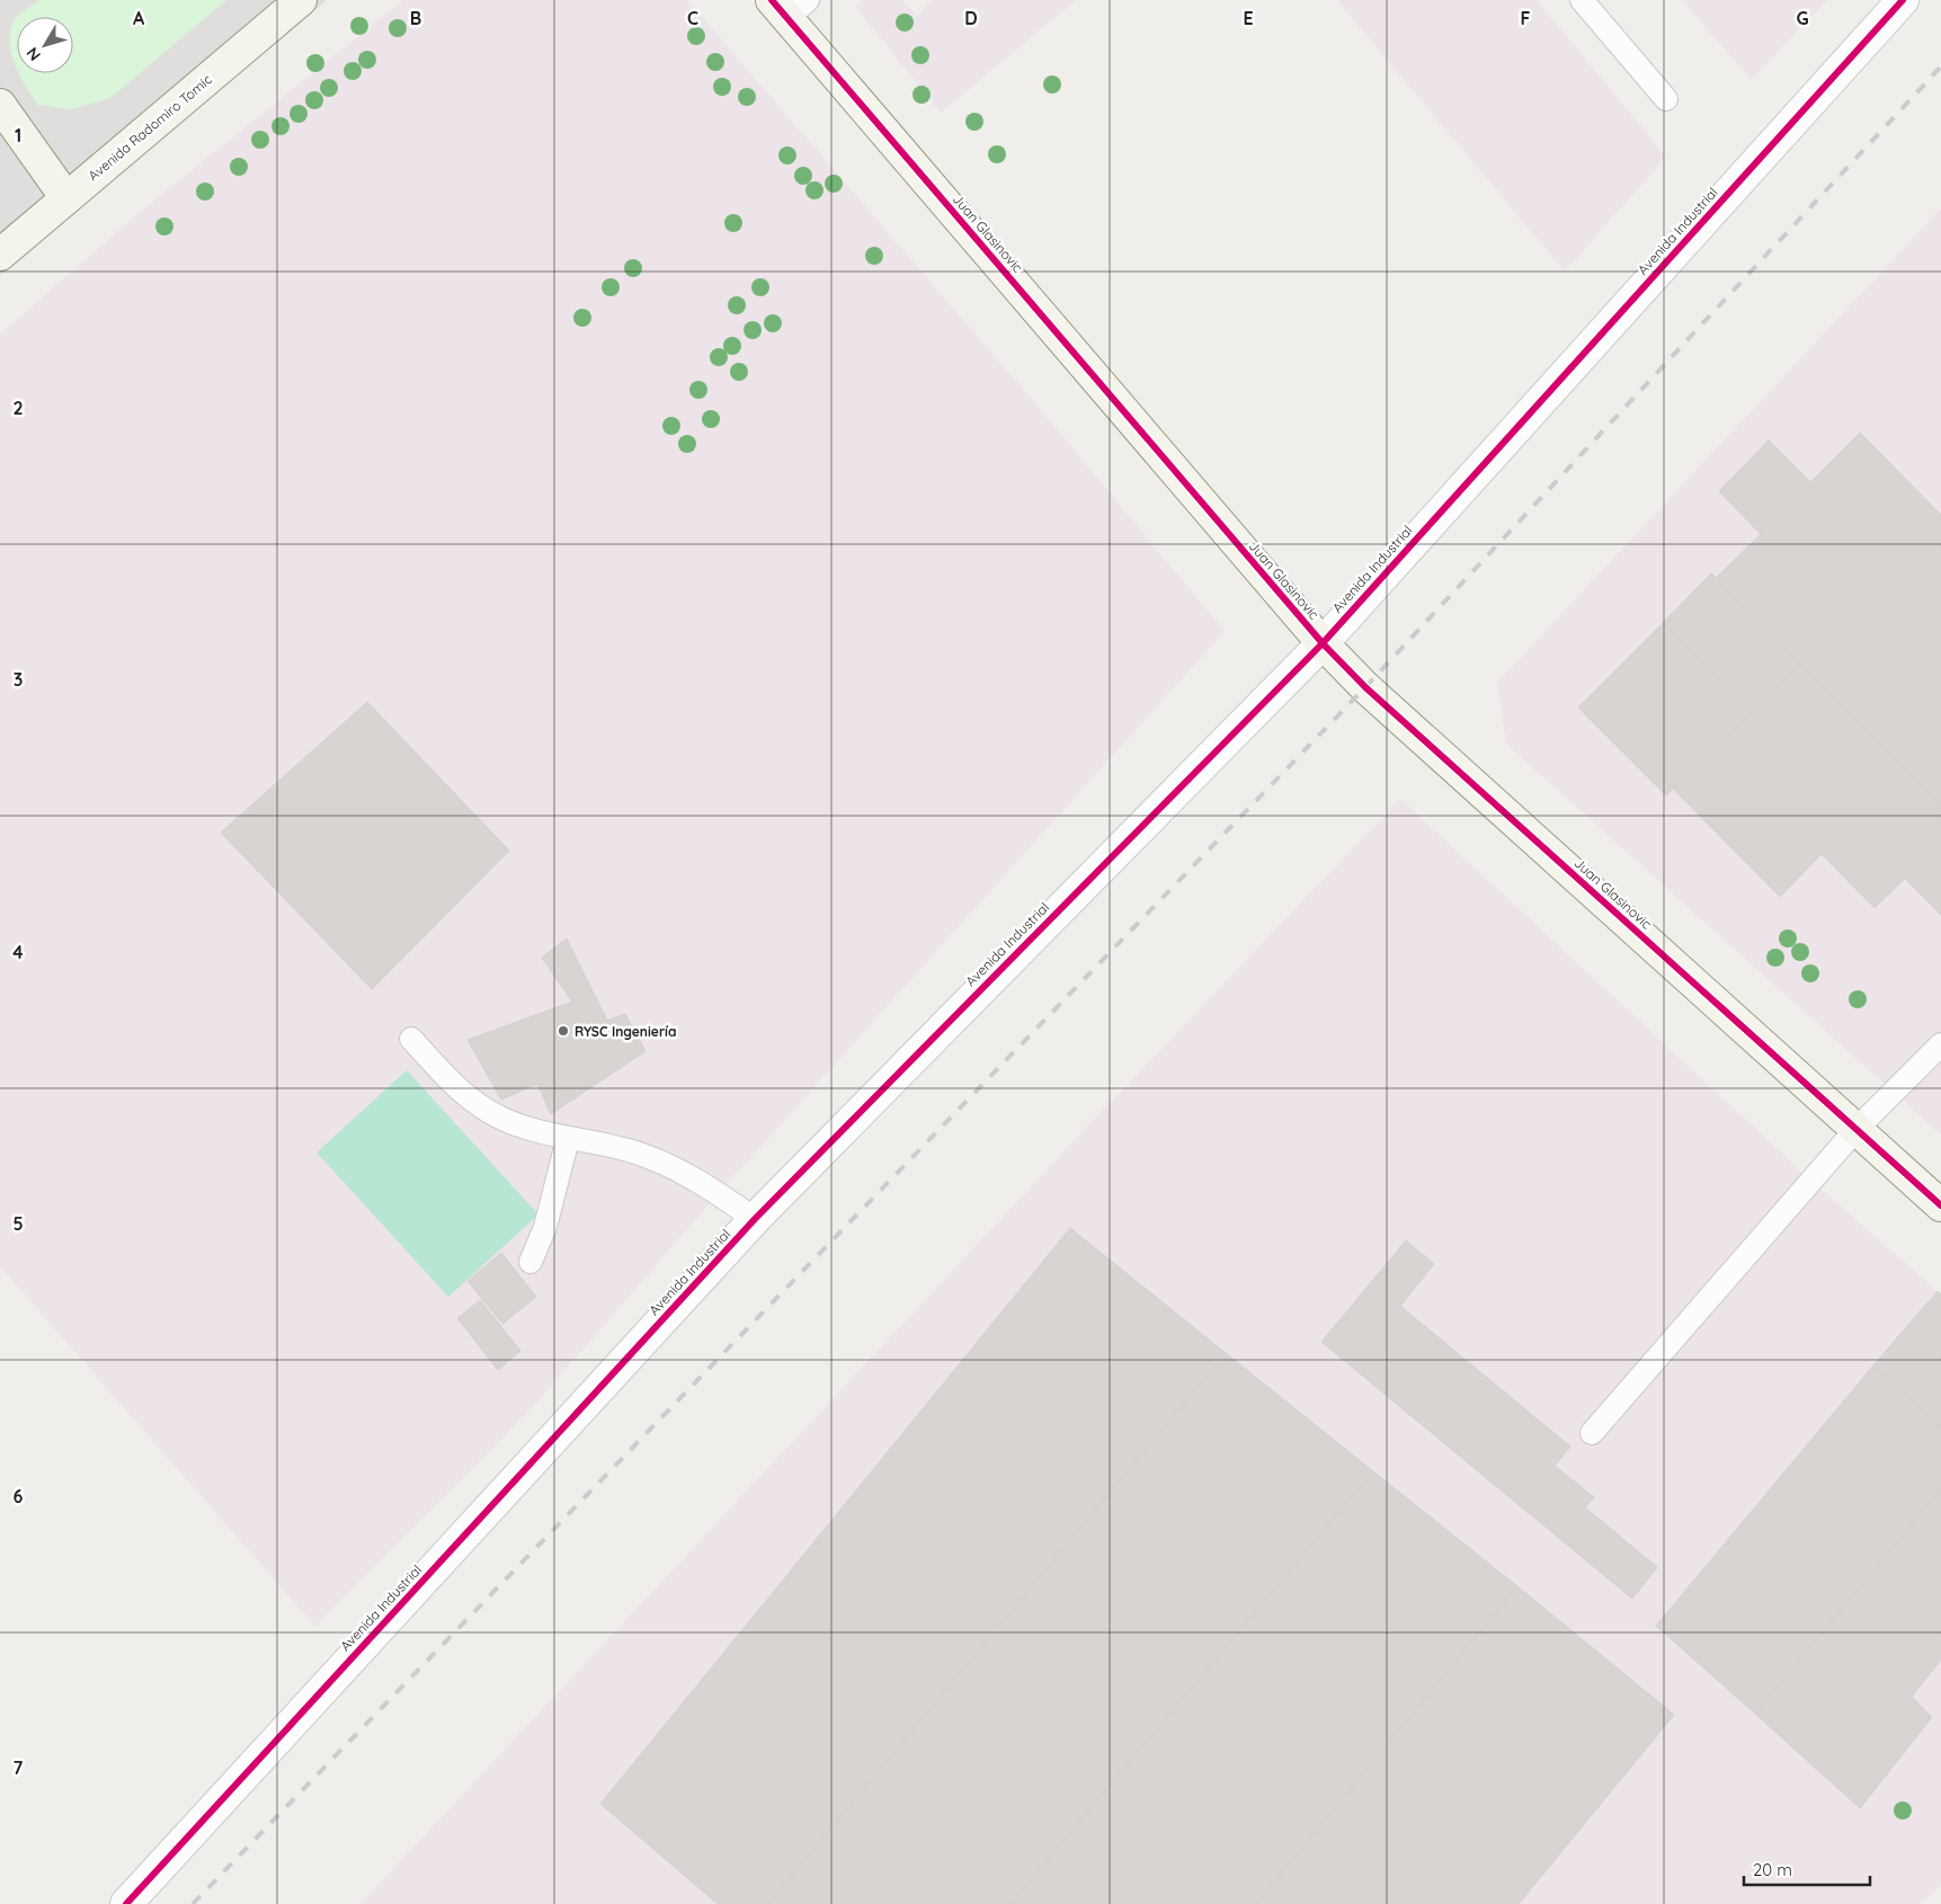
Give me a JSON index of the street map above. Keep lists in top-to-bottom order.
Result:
{
  "streets": {
    "street": ["Avenida Radomiro Tomic", "Avenida Industrial", "Juan Glasinovic"]
  },
  "crossings": [
    ["Avenida Industrial", "Juan Glasinovic"]
  ],
  "places": ["RYSC Ingeniería"],
  "scale_bar": "20 m",
  "north": "bottom left",
  "grid": {
    "columns": [
      "A",
      "B",
      "C",
      "D",
      "E",
      "F",
      "G"
    ],
    "rows": [
      "1",
      "2",
      "3",
      "4",
      "5",
      "6",
      "7"
    ]
  }
}
